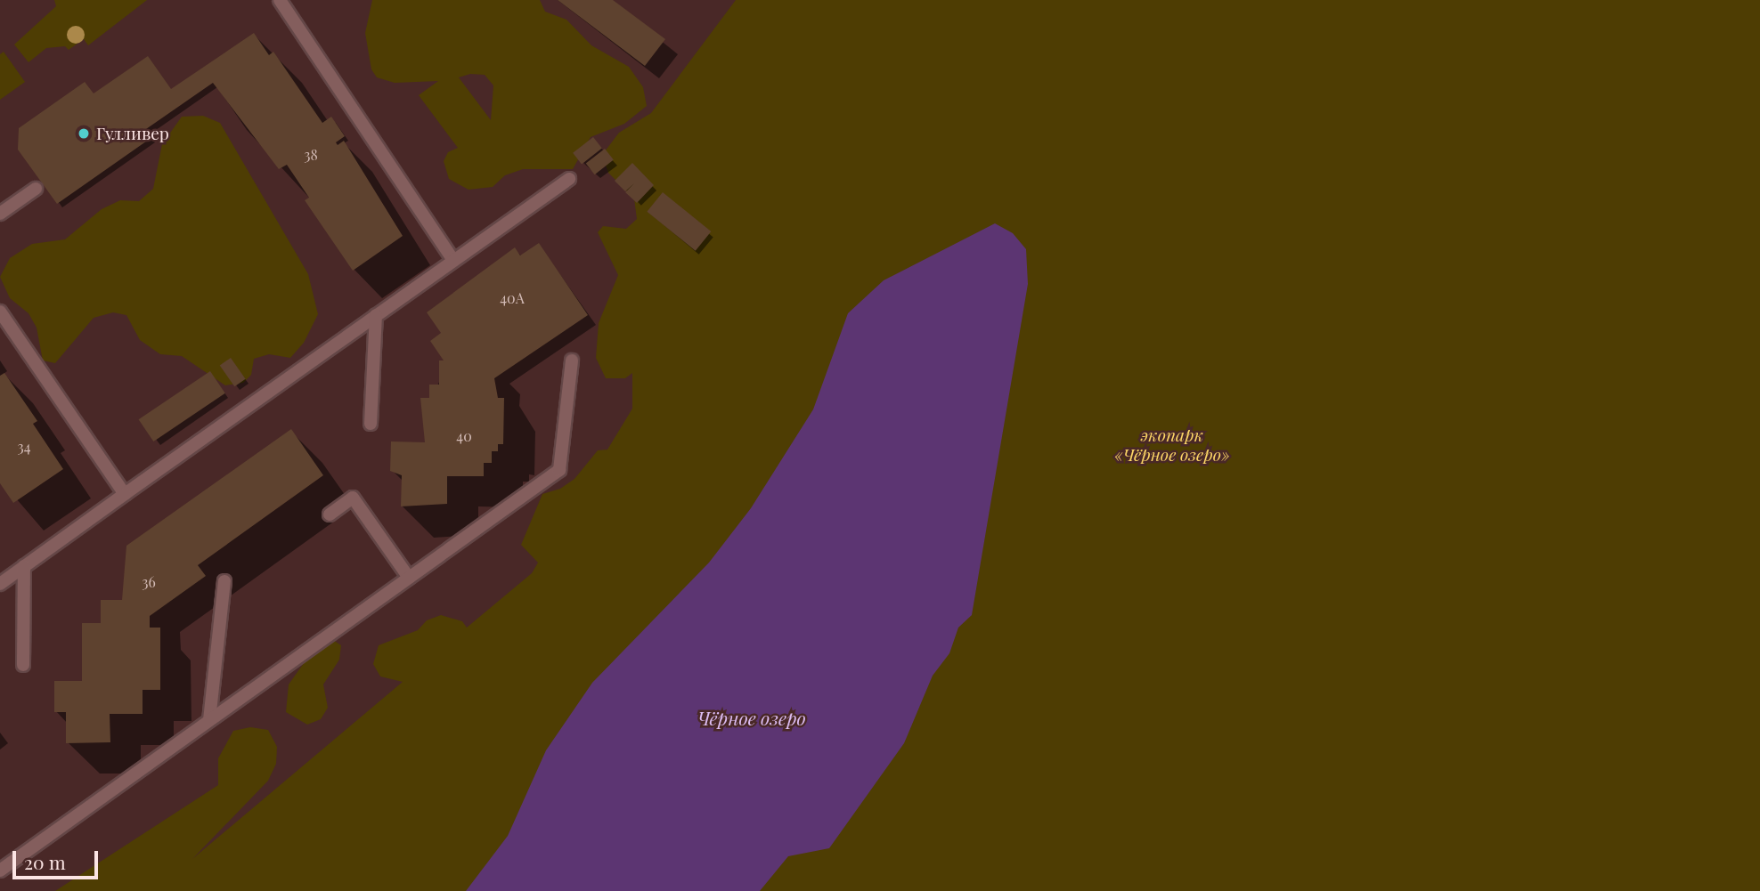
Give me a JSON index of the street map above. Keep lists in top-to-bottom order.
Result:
{
  "water": ["Чёрное озеро"],
  "parks": ["экопарк «Чёрное озеро»"],
  "places": ["Гулливер"],
  "house_numbers": [
    "38",
    "40А",
    "40",
    "34",
    "36"
  ],
  "scale_bar": "20 m"
}
